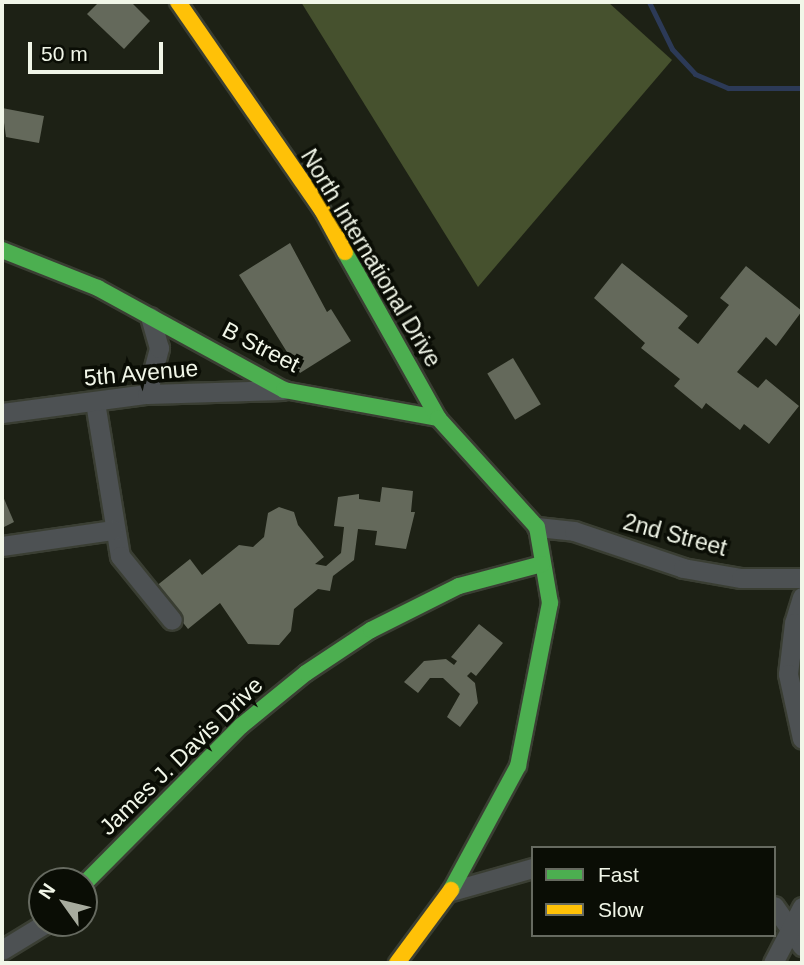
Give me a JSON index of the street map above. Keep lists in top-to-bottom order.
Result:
{
  "streets": {
    "street": [
      "North International Drive",
      "B Street",
      "5th Avenue",
      "2nd Street",
      "James J. Davis Drive"
    ]
  },
  "crossings": [
    ["North International Drive", "B Street"],
    ["North International Drive", "2nd Street"],
    ["B Street", "5th Avenue"]
  ],
  "legend": ["Fast", "Slow"],
  "scale_bar": "50 m",
  "north": "top left"
}
